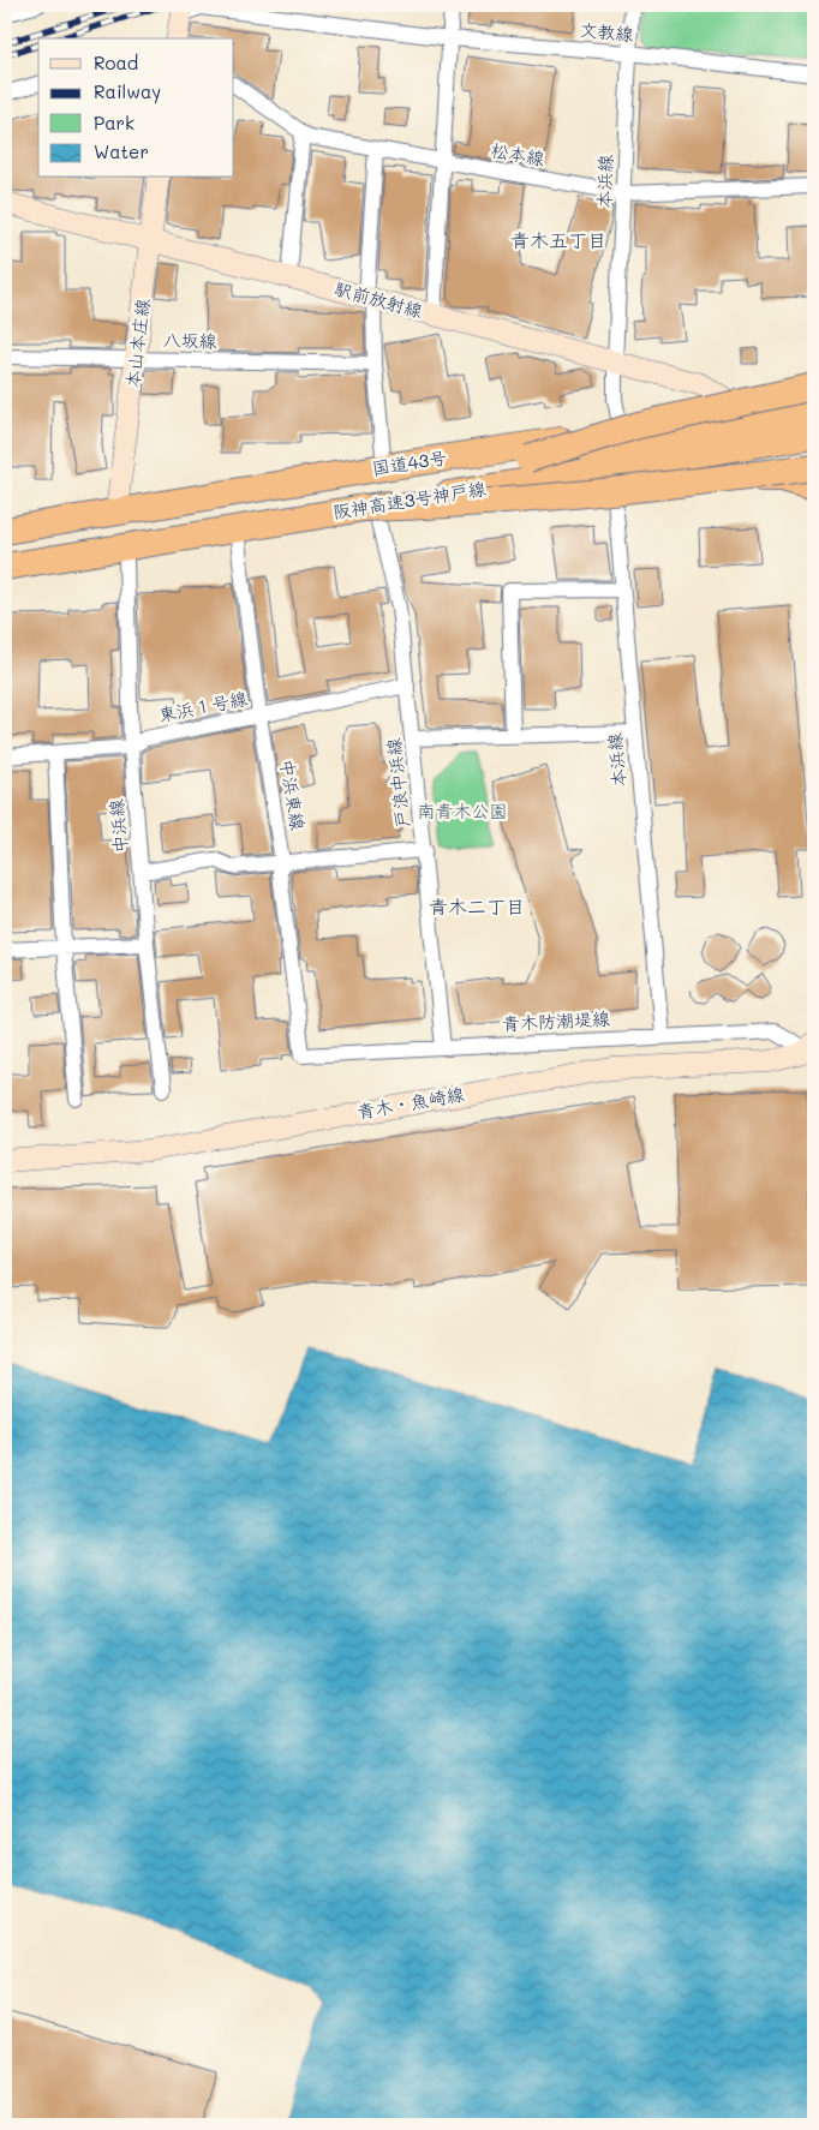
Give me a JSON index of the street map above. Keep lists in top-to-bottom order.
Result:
{
  "streets": {
    "highway": ["国道43号", "阪神高速3号神戸線"],
    "street": [
      "文教線",
      "松本線",
      "本浜線",
      "駅前放射線",
      "八坂線",
      "本山本庄線",
      "東浜１号線",
      "戸浪中浜線",
      "中浜東線",
      "中浜線",
      "青木防潮堤線",
      "青木・魚崎線"
    ]
  },
  "crossings": [
    ["文教線", "本浜線"],
    ["松本線", "本浜線"],
    ["本浜線", "駅前放射線"],
    ["本浜線", "国道43号"],
    ["本浜線", "青木防潮堤線"],
    ["駅前放射線", "本山本庄線"],
    ["駅前放射線", "国道43号"],
    ["八坂線", "本山本庄線"],
    ["本山本庄線", "国道43号"],
    ["阪神高速3号神戸線", "戸浪中浜線"],
    ["東浜１号線", "戸浪中浜線"],
    ["東浜１号線", "中浜東線"],
    ["東浜１号線", "中浜線"],
    ["戸浪中浜線", "青木防潮堤線"],
    ["中浜東線", "青木防潮堤線"],
    ["青木防潮堤線", "青木・魚崎線"]
  ],
  "districts": ["青木五丁目", "青木二丁目"],
  "parks": ["南青木公園"],
  "legend": [
    "Road",
    "Railway",
    "Park",
    "Water"
  ]
}
